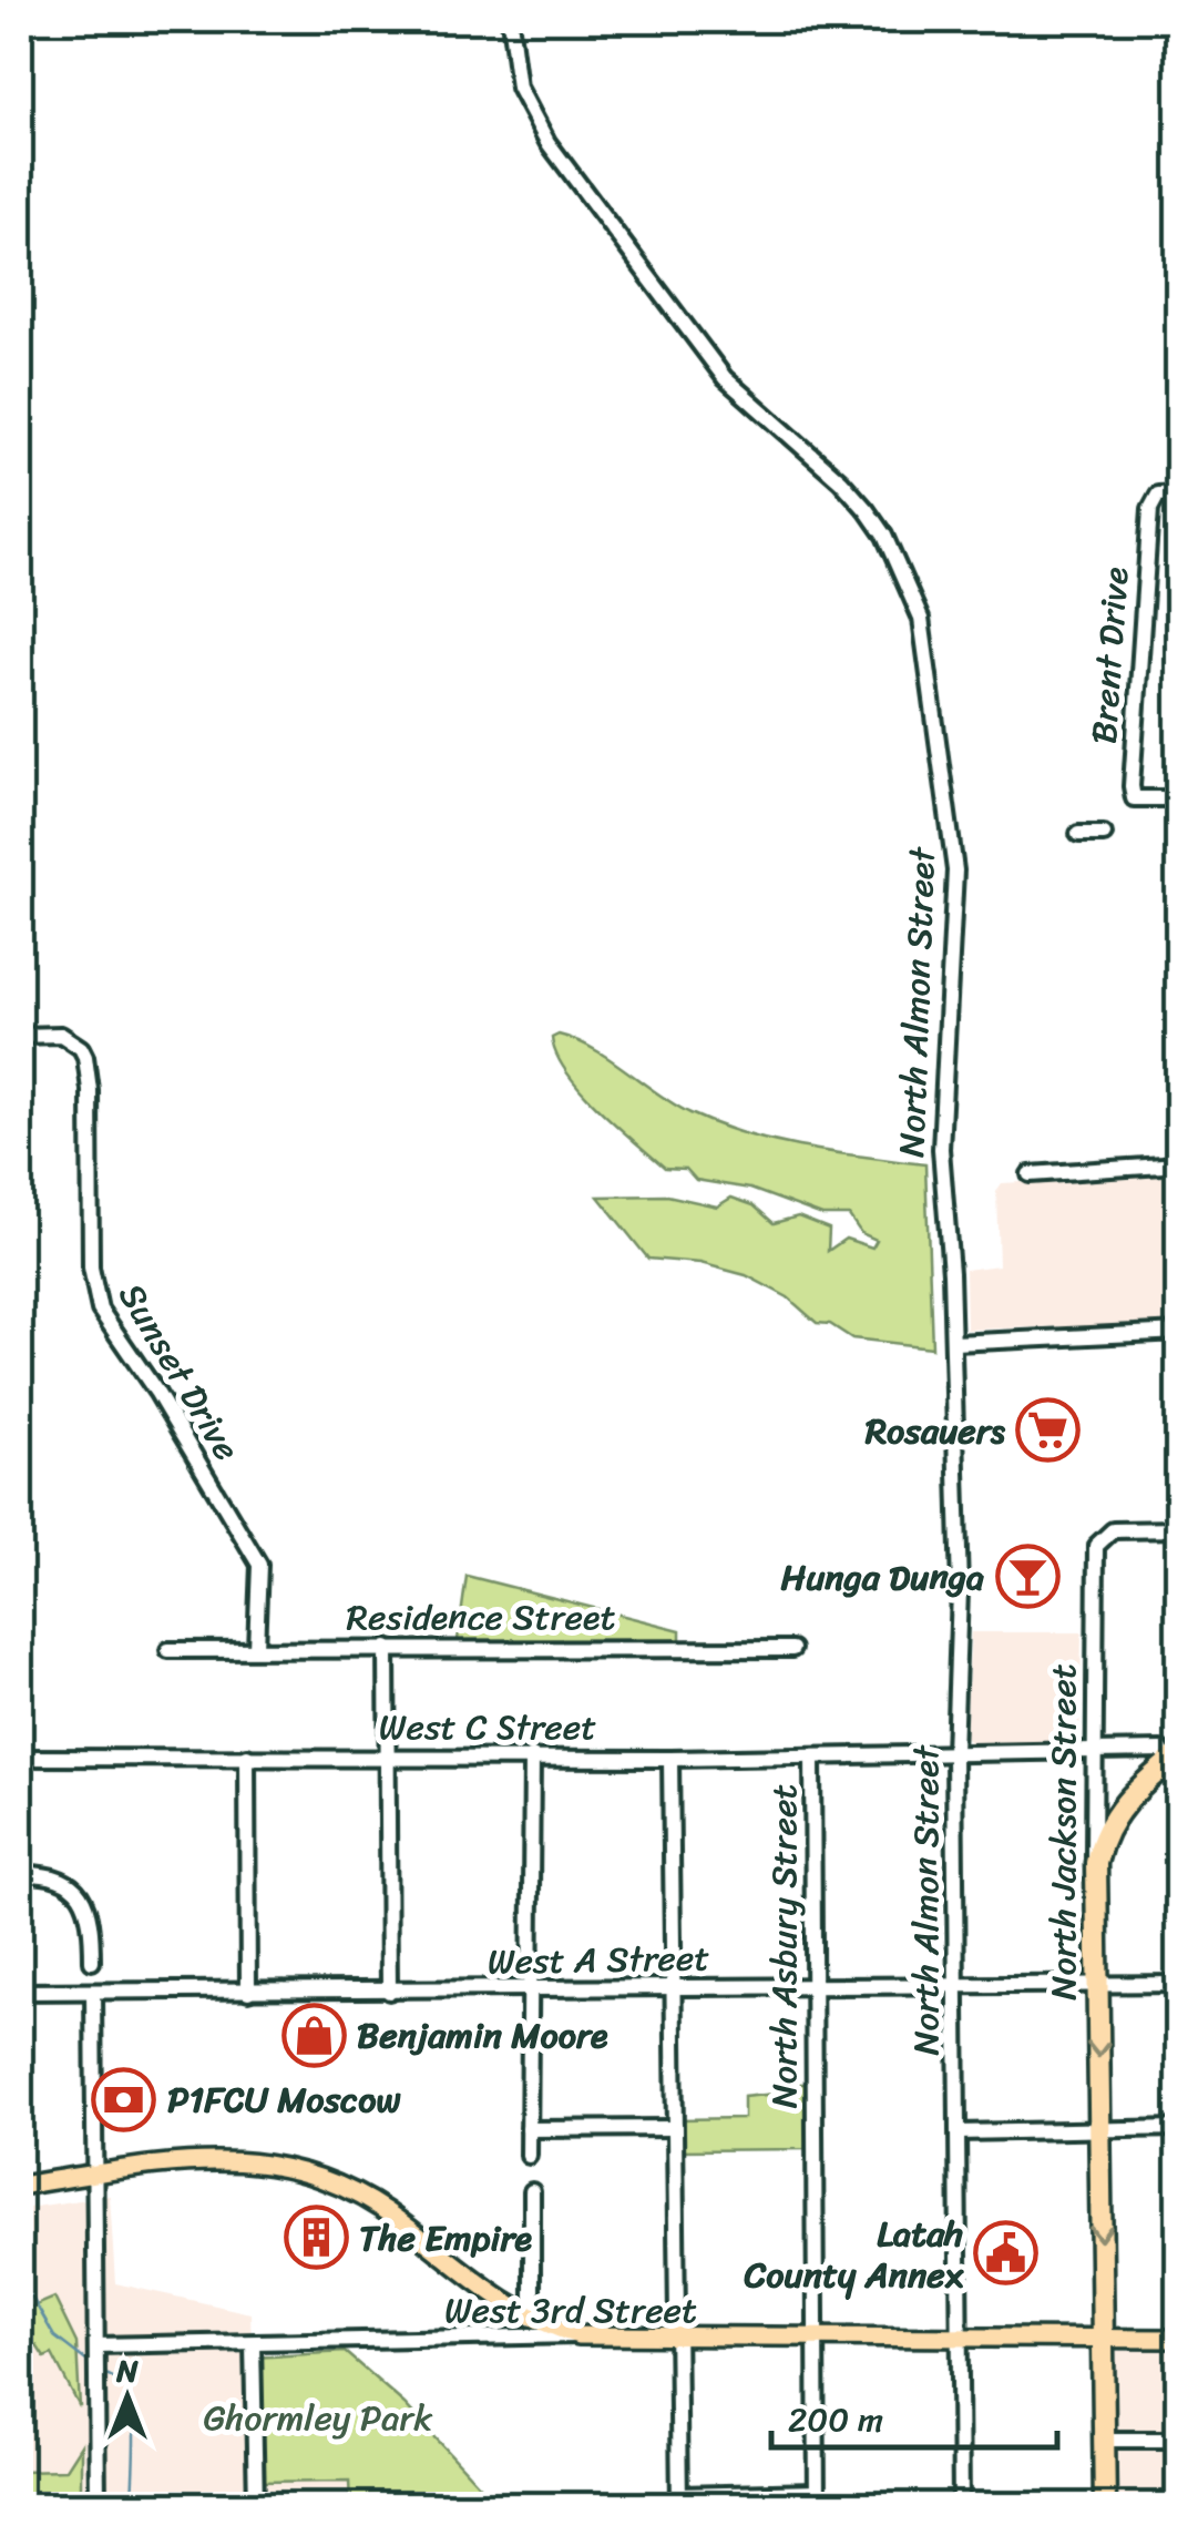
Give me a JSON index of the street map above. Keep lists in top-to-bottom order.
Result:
{
  "streets": {
    "highway": ["North Jackson Street"],
    "main road": ["West 3rd Street"],
    "street": [
      "Brent Drive",
      "North Almon Street",
      "Sunset Drive",
      "Residence Street",
      "West C Street",
      "North Asbury Street",
      "West A Street"
    ]
  },
  "crossings": [
    ["North Almon Street", "West C Street"],
    ["North Almon Street", "West A Street"],
    ["North Almon Street", "West 3rd Street"],
    ["Sunset Drive", "Residence Street"],
    ["West C Street", "North Jackson Street"],
    ["West C Street", "North Asbury Street"],
    ["North Jackson Street", "West A Street"],
    ["North Jackson Street", "West 3rd Street"],
    ["North Asbury Street", "West A Street"],
    ["North Asbury Street", "West 3rd Street"]
  ],
  "parks": ["Ghormley Park"],
  "places": {
    "supermarket": ["Rosauers"],
    "bar": ["Hunga Dunga"],
    "shop": ["Benjamin Moore"],
    "bank": ["P1FCU Moscow"],
    "building": ["The Empire"],
    "public building": ["Latah County Annex"]
  },
  "scale_bar": "200 m",
  "north": "top"
}
